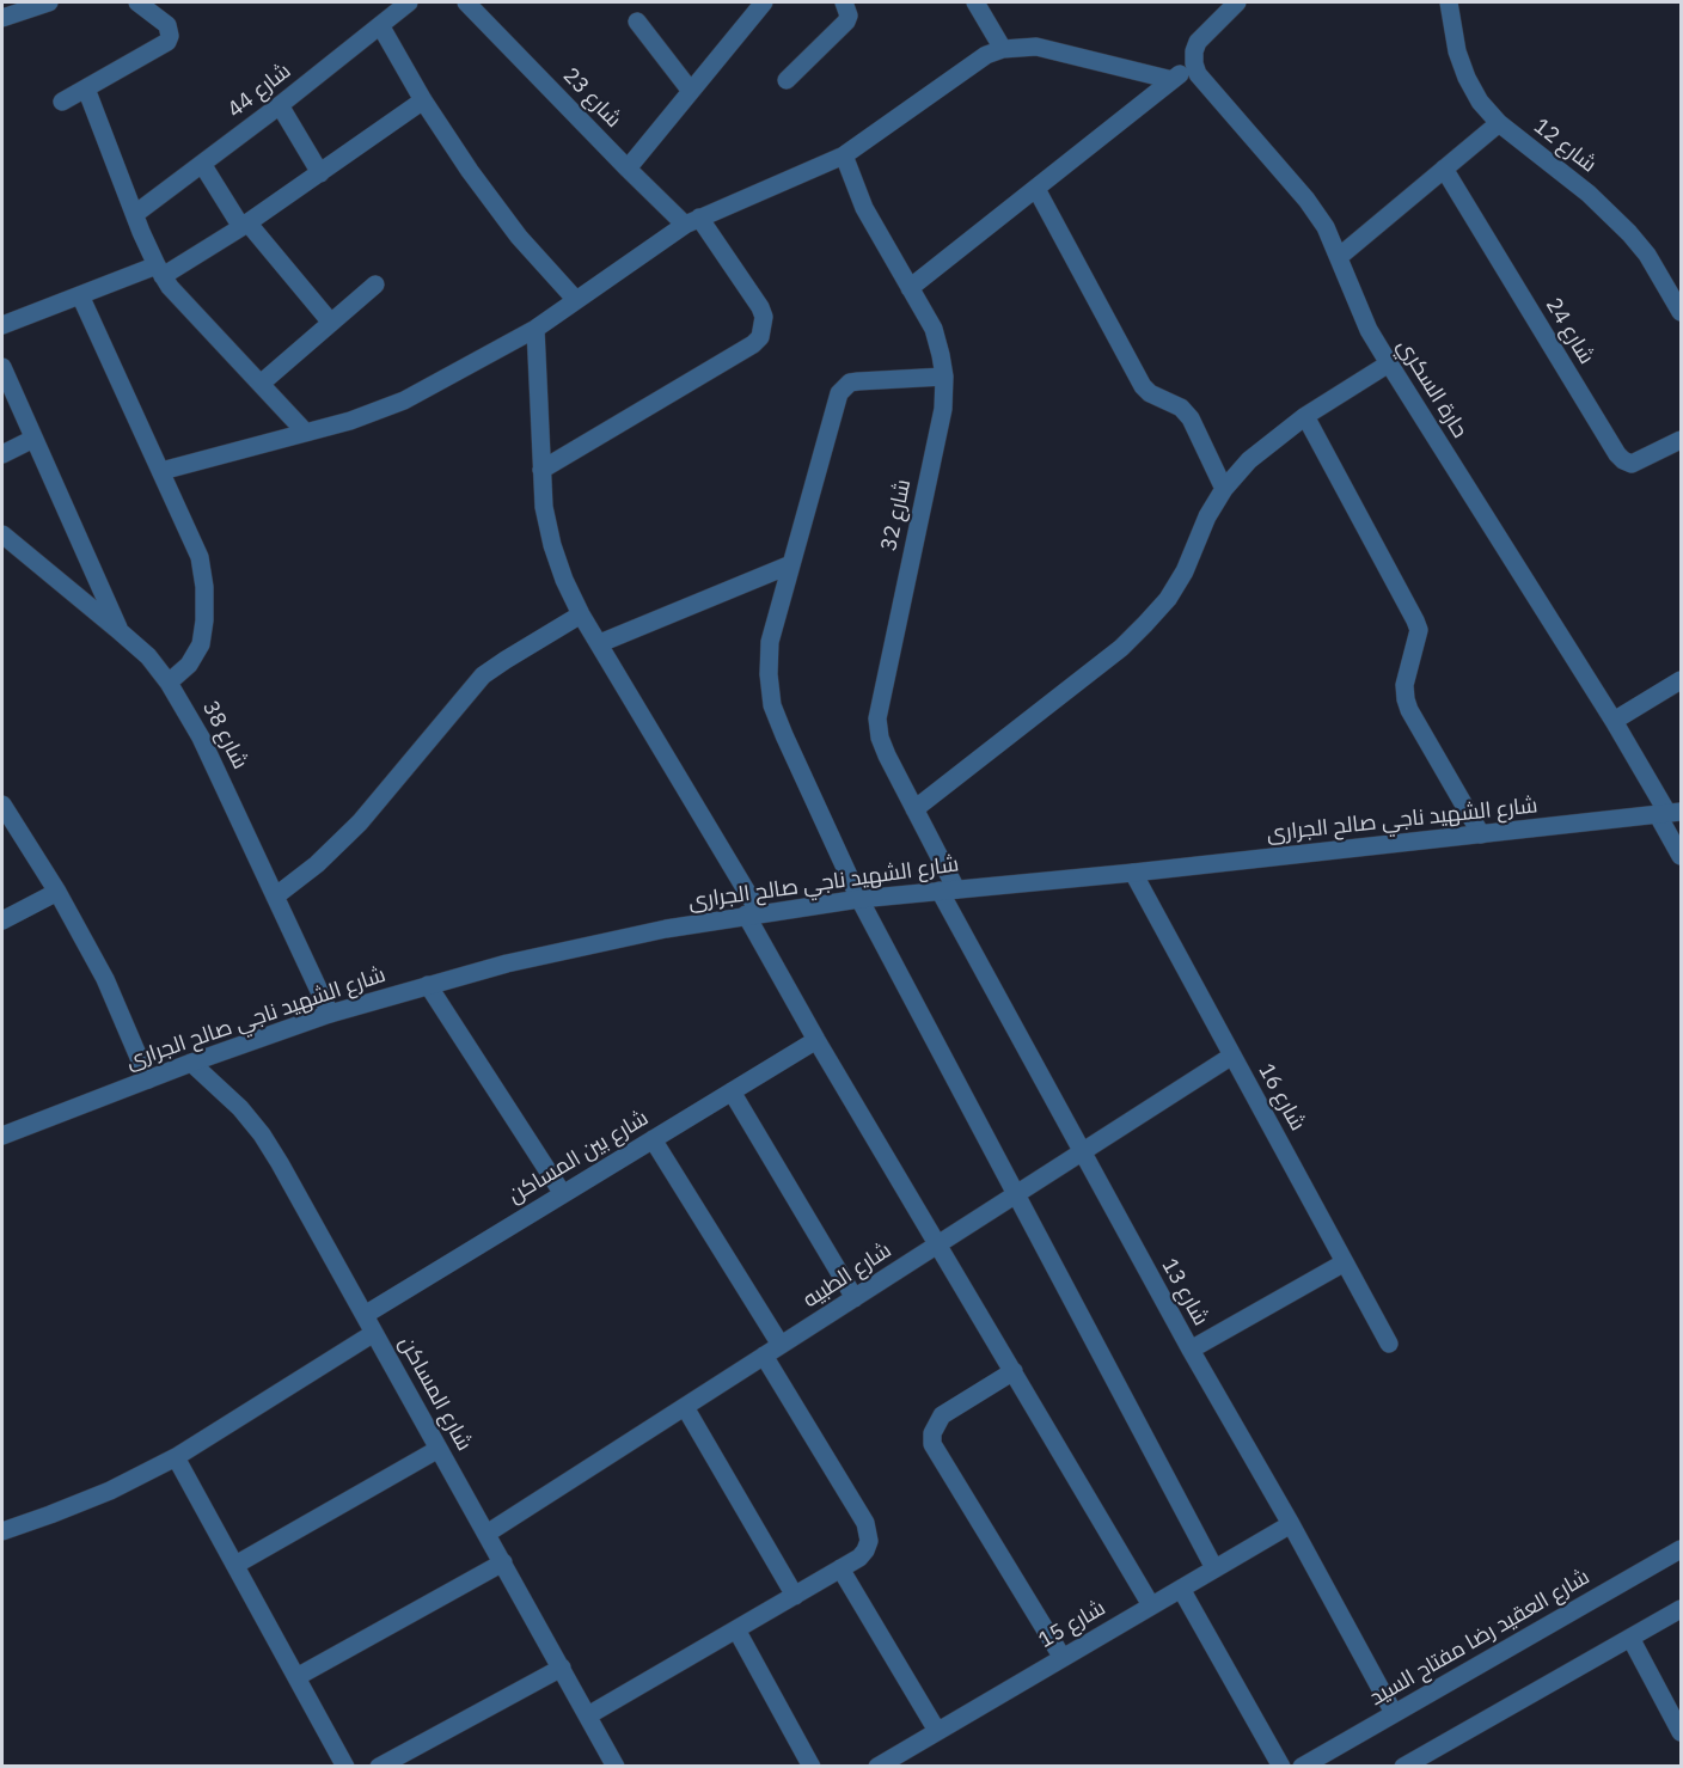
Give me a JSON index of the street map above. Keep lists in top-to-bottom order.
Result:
{
  "streets": {
    "street": [
      "شارع 44",
      "شارع 23",
      "شارع 12",
      "شارع 24",
      "حارة السكري",
      "شارع 32",
      "شارع 38",
      "شارع الشهيد ناجي صالح الجرارى",
      "شارع 16",
      "شارع بين المساكن",
      "شارع الطبيه",
      "شارع 13",
      "شارع المساكن",
      "شارع 15",
      "شارع العقيد رضا مفتاح السيد"
    ]
  },
  "crossings": [
    ["حارة السكري", "شارع الشهيد ناجي صالح الجرارى"],
    ["شارع 32", "شارع الشهيد ناجي صالح الجرارى"],
    ["شارع 32", "شارع 13"],
    ["شارع 38", "شارع الشهيد ناجي صالح الجرارى"],
    ["شارع الشهيد ناجي صالح الجرارى", "شارع 16"],
    ["شارع الشهيد ناجي صالح الجرارى", "شارع 13"],
    ["شارع الشهيد ناجي صالح الجرارى", "شارع المساكن"],
    ["شارع 16", "شارع الطبيه"],
    ["شارع بين المساكن", "شارع المساكن"],
    ["شارع الطبيه", "شارع 13"],
    ["شارع الطبيه", "شارع المساكن"],
    ["شارع 13", "شارع 15"],
    ["شارع 13", "شارع العقيد رضا مفتاح السيد"]
  ]
}
